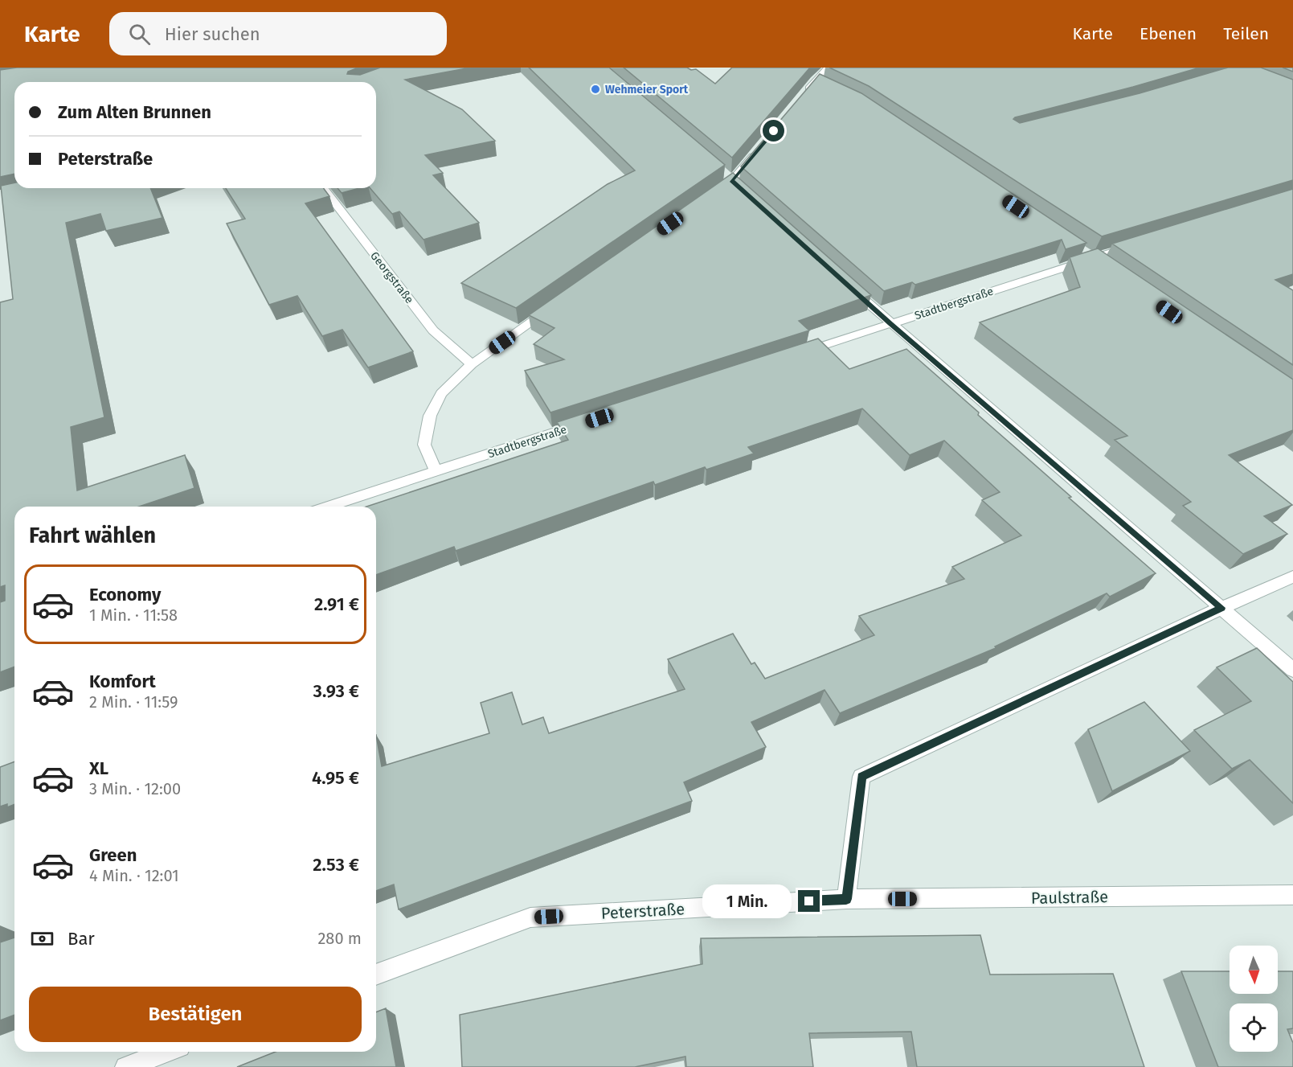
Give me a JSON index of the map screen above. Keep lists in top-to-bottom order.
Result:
{
  "streets": {
    "street": [
      "Georgstraße",
      "Stadtbergstraße",
      "Paulstraße",
      "Peterstraße"
    ]
  },
  "crossings": [
    ["Paulstraße", "Peterstraße"]
  ],
  "places": ["Wehmeier Sport"],
  "north": "bottom",
  "page": {
    "header": "Karte",
    "search": "Hier suchen",
    "nav": ["Karte", "Ebenen", "Teilen"],
    "banner": ["Zum Alten Brunnen", "Peterstraße"],
    "heading": "Fahrt wählen",
    "list": [
      {
        "name": "Economy",
        "note": "1 Min. · 11:58",
        "value": "2.91 €"
      },
      {
        "name": "Komfort",
        "note": "2 Min. · 11:59",
        "value": "3.93 €"
      },
      {
        "name": "XL",
        "note": "3 Min. · 12:00",
        "value": "4.95 €"
      },
      {
        "name": "Green",
        "note": "4 Min. · 12:01",
        "value": "2.53 €"
      }
    ],
    "bubble": "1 Min.",
    "pay": ["Bar", "280 m"],
    "buttons": "Bestätigen"
  }
}
